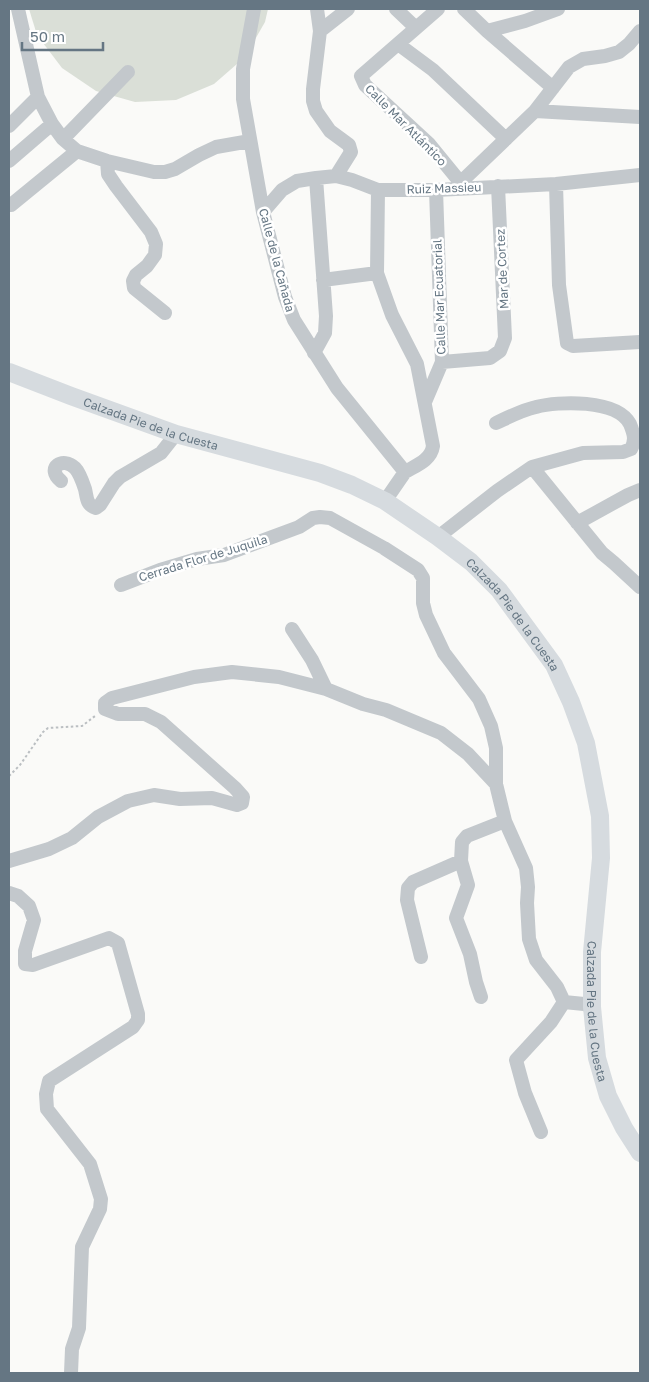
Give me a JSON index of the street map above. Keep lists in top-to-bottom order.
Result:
{
  "streets": {
    "main road": ["Calzada Pie de la Cuesta"],
    "street": [
      "Calle Mar Atlántico",
      "Ruiz Massieu",
      "Calle de la Cañada",
      "Mar de Cortez",
      "Calle Mar Ecuatorial",
      "Cerrada Flor de Juquila"
    ]
  },
  "crossings": [
    ["Calle Mar Atlántico", "Ruiz Massieu"],
    ["Ruiz Massieu", "Calle de la Cañada"],
    ["Ruiz Massieu", "Mar de Cortez"],
    ["Ruiz Massieu", "Calle Mar Ecuatorial"],
    ["Mar de Cortez", "Calle Mar Ecuatorial"]
  ],
  "scale_bar": "50 m"
}
